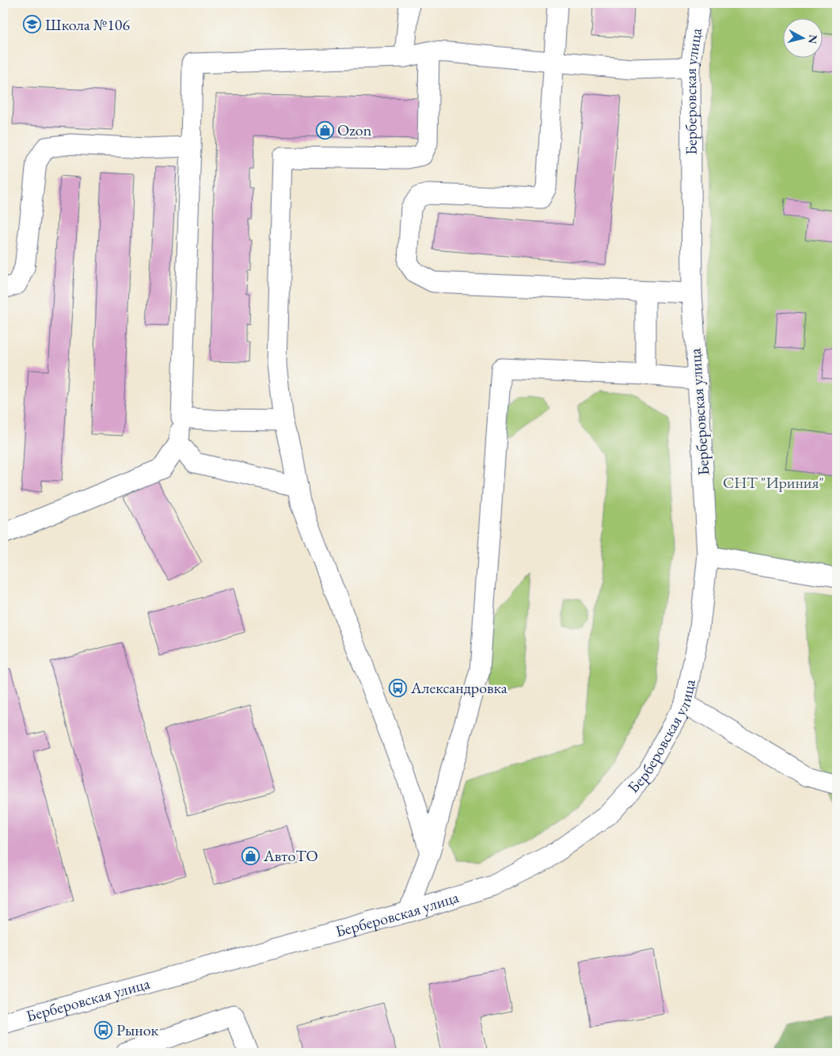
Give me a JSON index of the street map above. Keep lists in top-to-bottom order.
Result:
{
  "streets": {
    "street": ["Берберовская улица"]
  },
  "parks": ["СНТ \"Ириния\""],
  "places": {
    "school or university": ["Школа №106"],
    "shop": ["Ozon", "АвтоТО"],
    "bus stop": ["Александровка", "Рынок"]
  },
  "north": "right"
}
